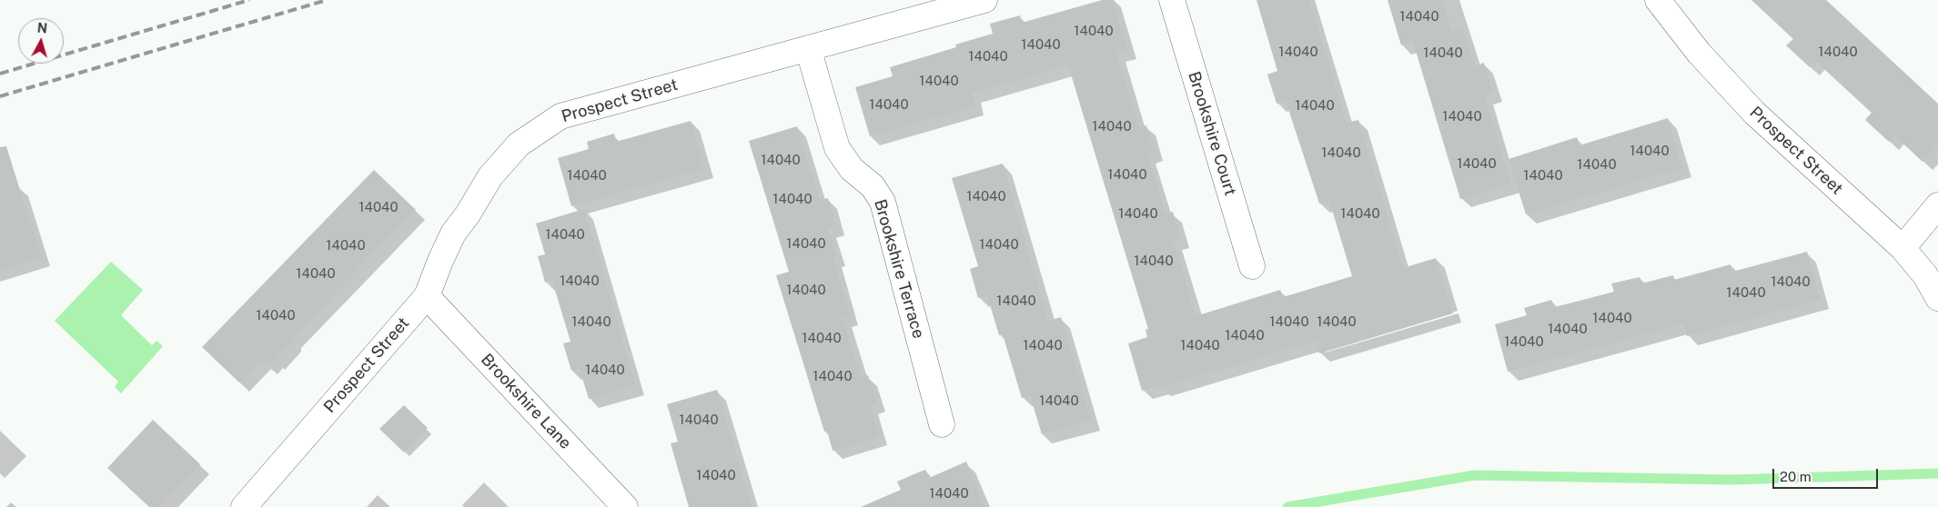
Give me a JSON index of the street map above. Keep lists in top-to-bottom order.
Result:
{
  "streets": {
    "street": [
      "Prospect Street",
      "Brookshire Court",
      "Brookshire Terrace",
      "Brookshire Lane"
    ]
  },
  "crossings": [
    ["Prospect Street", "Brookshire Terrace"],
    ["Prospect Street", "Brookshire Lane"]
  ],
  "house_numbers": [
    "14040",
    "14040",
    "14040",
    "14040",
    "14040",
    "14040",
    "14040",
    "14040",
    "14040",
    "14040",
    "14040",
    "14040",
    "14040",
    "14040",
    "14040",
    "14040",
    "14040",
    "14040",
    "14040",
    "14040",
    "14040",
    "14040",
    "14040",
    "14040",
    "14040",
    "14040",
    "14040",
    "14040",
    "14040",
    "14040",
    "14040",
    "14040",
    "14040",
    "14040",
    "14040",
    "14040",
    "14040",
    "14040",
    "14040",
    "14040",
    "14040",
    "14040",
    "14040",
    "14040",
    "14040",
    "14040",
    "14040",
    "14040",
    "14040",
    "14040",
    "14040",
    "14040",
    "14040"
  ],
  "scale_bar": "20 m",
  "north": "top"
}
